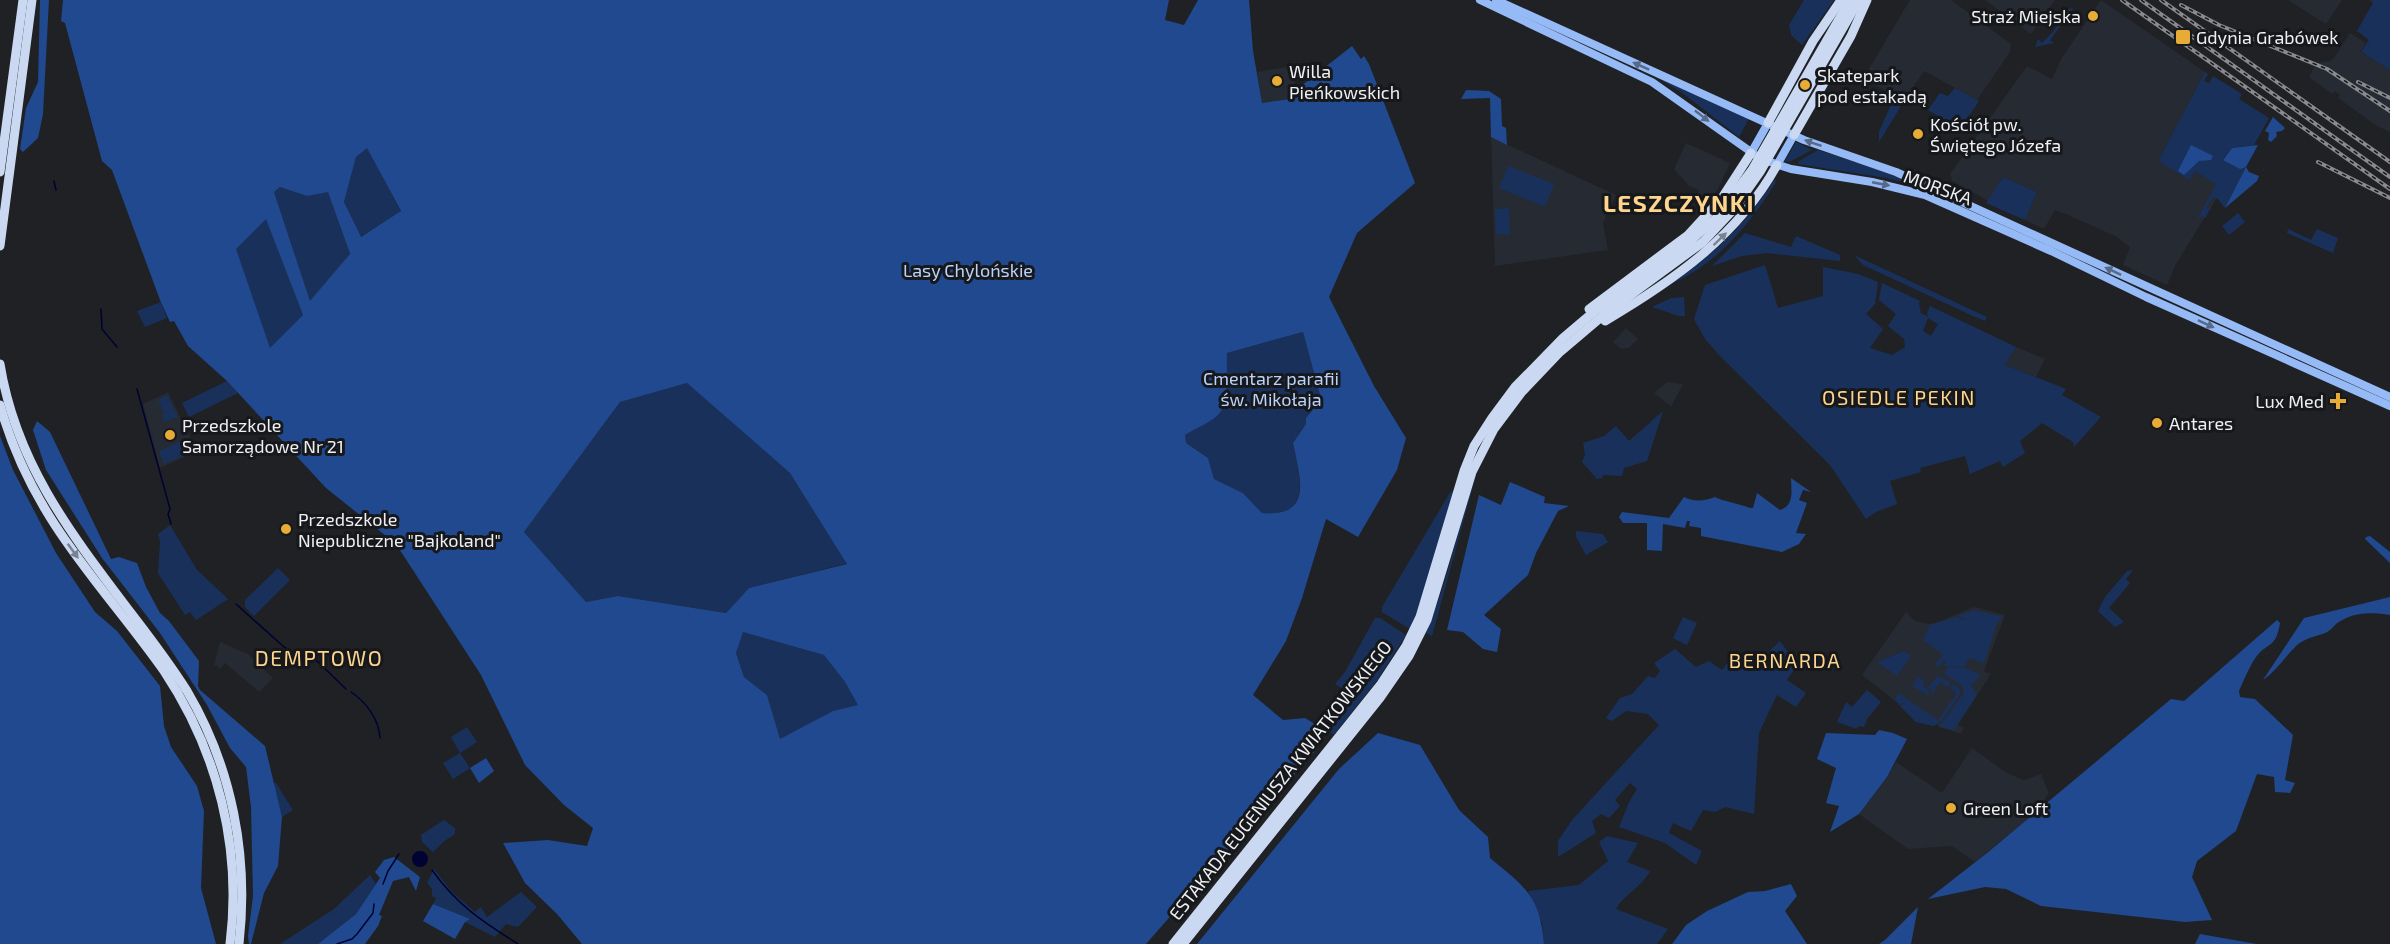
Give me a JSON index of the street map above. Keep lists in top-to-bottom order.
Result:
{
  "streets": {
    "highway": ["ESTAKADA EUGENIUSZA KWIATKOWSKIEGO"],
    "main road": ["MORSKA"]
  },
  "districts": [
    "LESZCZYNKI",
    "OSIEDLE PEKIN",
    "DEMPTOWO",
    "BERNARDA"
  ],
  "parks": ["Lasy Chylońskie", "Cmentarz parafii św. Mikołaja"],
  "places": {
    "other": [
      "Straż Miejska",
      "Willa Pieńkowskich",
      "Skatepark pod estakadą",
      "Kościół pw. Świętego Józefa",
      "Antares",
      "Przedszkole Samorządowe Nr 21",
      "Przedszkole Niepubliczne \"Bajkoland\"",
      "Green Loft"
    ],
    "transit": ["Gdynia Grabówek"],
    "health": ["Lux Med"]
  }
}
